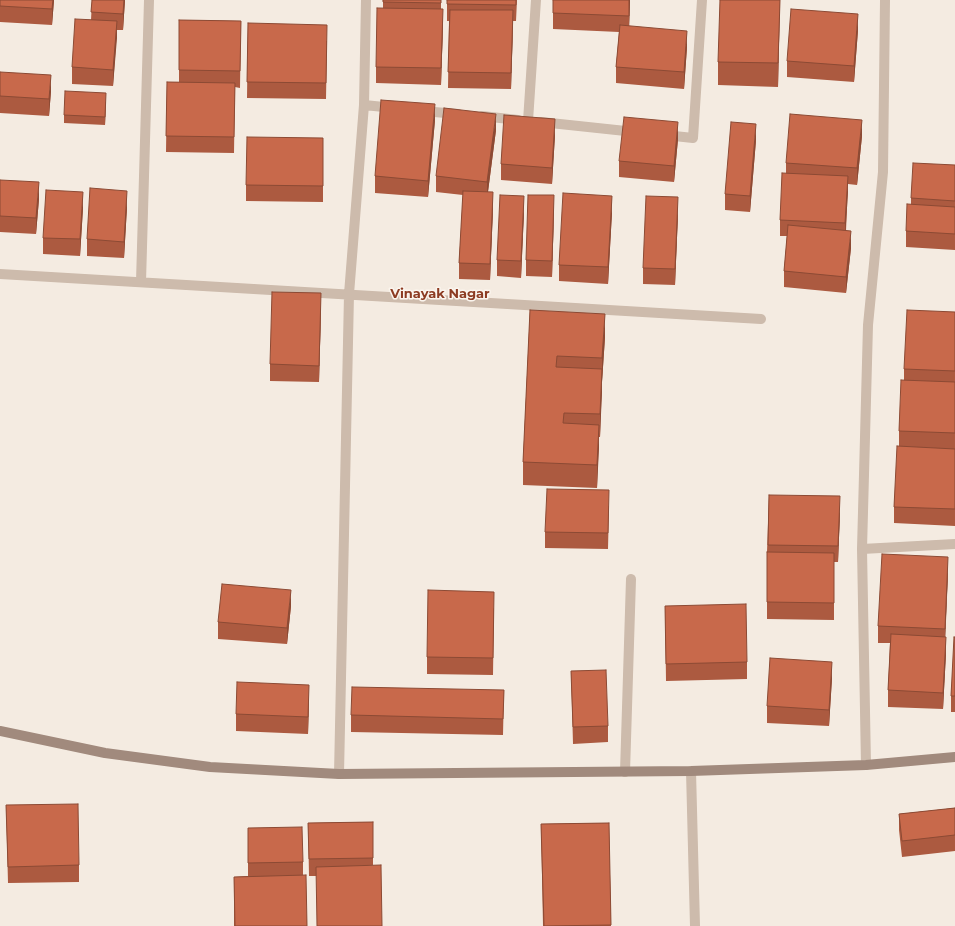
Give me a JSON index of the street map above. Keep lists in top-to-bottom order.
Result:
{
  "districts": ["Vinayak Nagar"]
}
